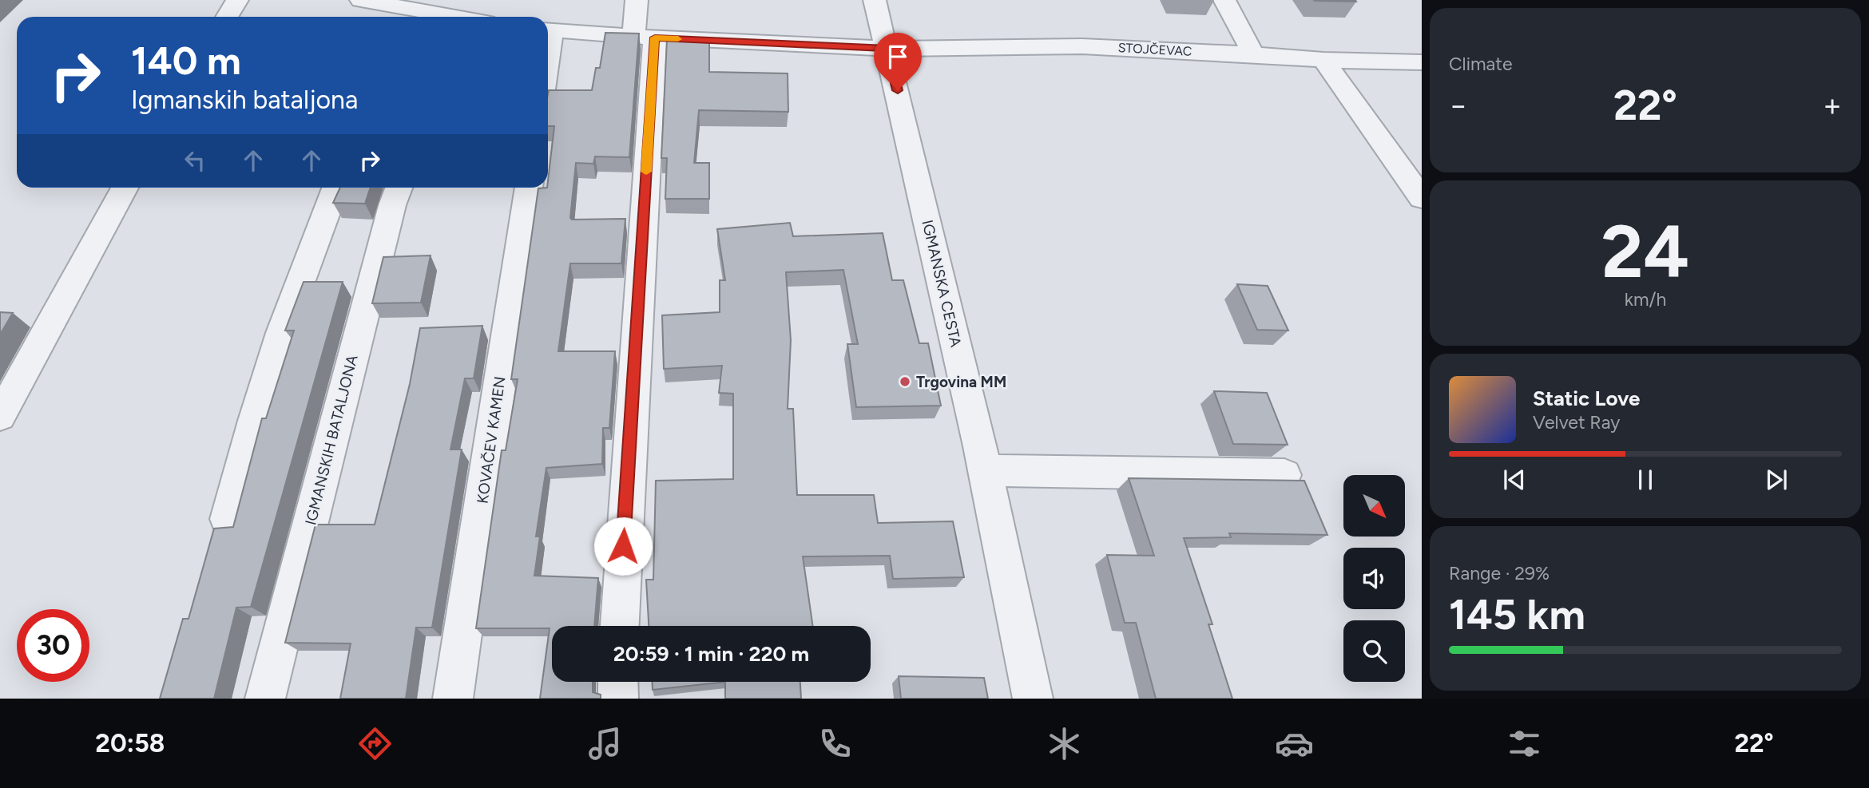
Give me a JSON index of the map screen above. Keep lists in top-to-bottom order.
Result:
{
  "streets": {
    "street": [
      "STOJČEVAC",
      "IGMANSKA CESTA",
      "IGMANSKIH BATALJONA",
      "KOVAČEV KAMEN"
    ]
  },
  "crossings": [
    ["STOJČEVAC", "IGMANSKA CESTA"]
  ],
  "places": ["Trgovina MM"],
  "north": "bottom right",
  "page": {
    "tile": [
      "Climate",
      ["24", "km/h"],
      ["Range · 29%", "145 km"]
    ],
    "turn": ["140 m", "Igmanskih bataljona"],
    "heat": ["−", "22°", "+"],
    "song": ["Static Love", "Velvet Ray"],
    "limit": "30",
    "trip": "20:59 · 1 min · 220 m",
    "tabs": ["20:58", "22°"]
  }
}
